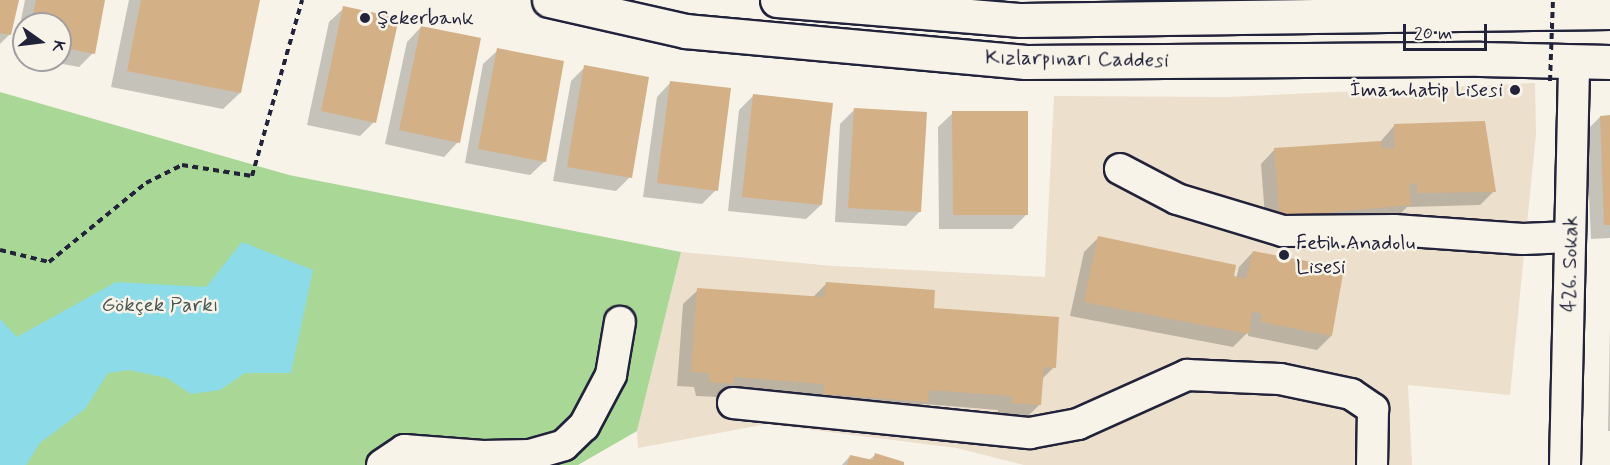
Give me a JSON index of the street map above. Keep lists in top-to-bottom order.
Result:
{
  "streets": {
    "main road": ["Kızlarpınarı Caddesi"],
    "street": ["426. Sokak"]
  },
  "crossings": [
    ["Kızlarpınarı Caddesi", "426. Sokak"]
  ],
  "parks": ["Gökçek Parkı"],
  "places": ["Şekerbank", "İmamhatip Lisesi", "Fetih Anadolu Lisesi"],
  "scale_bar": "20 m",
  "north": "right"
}
